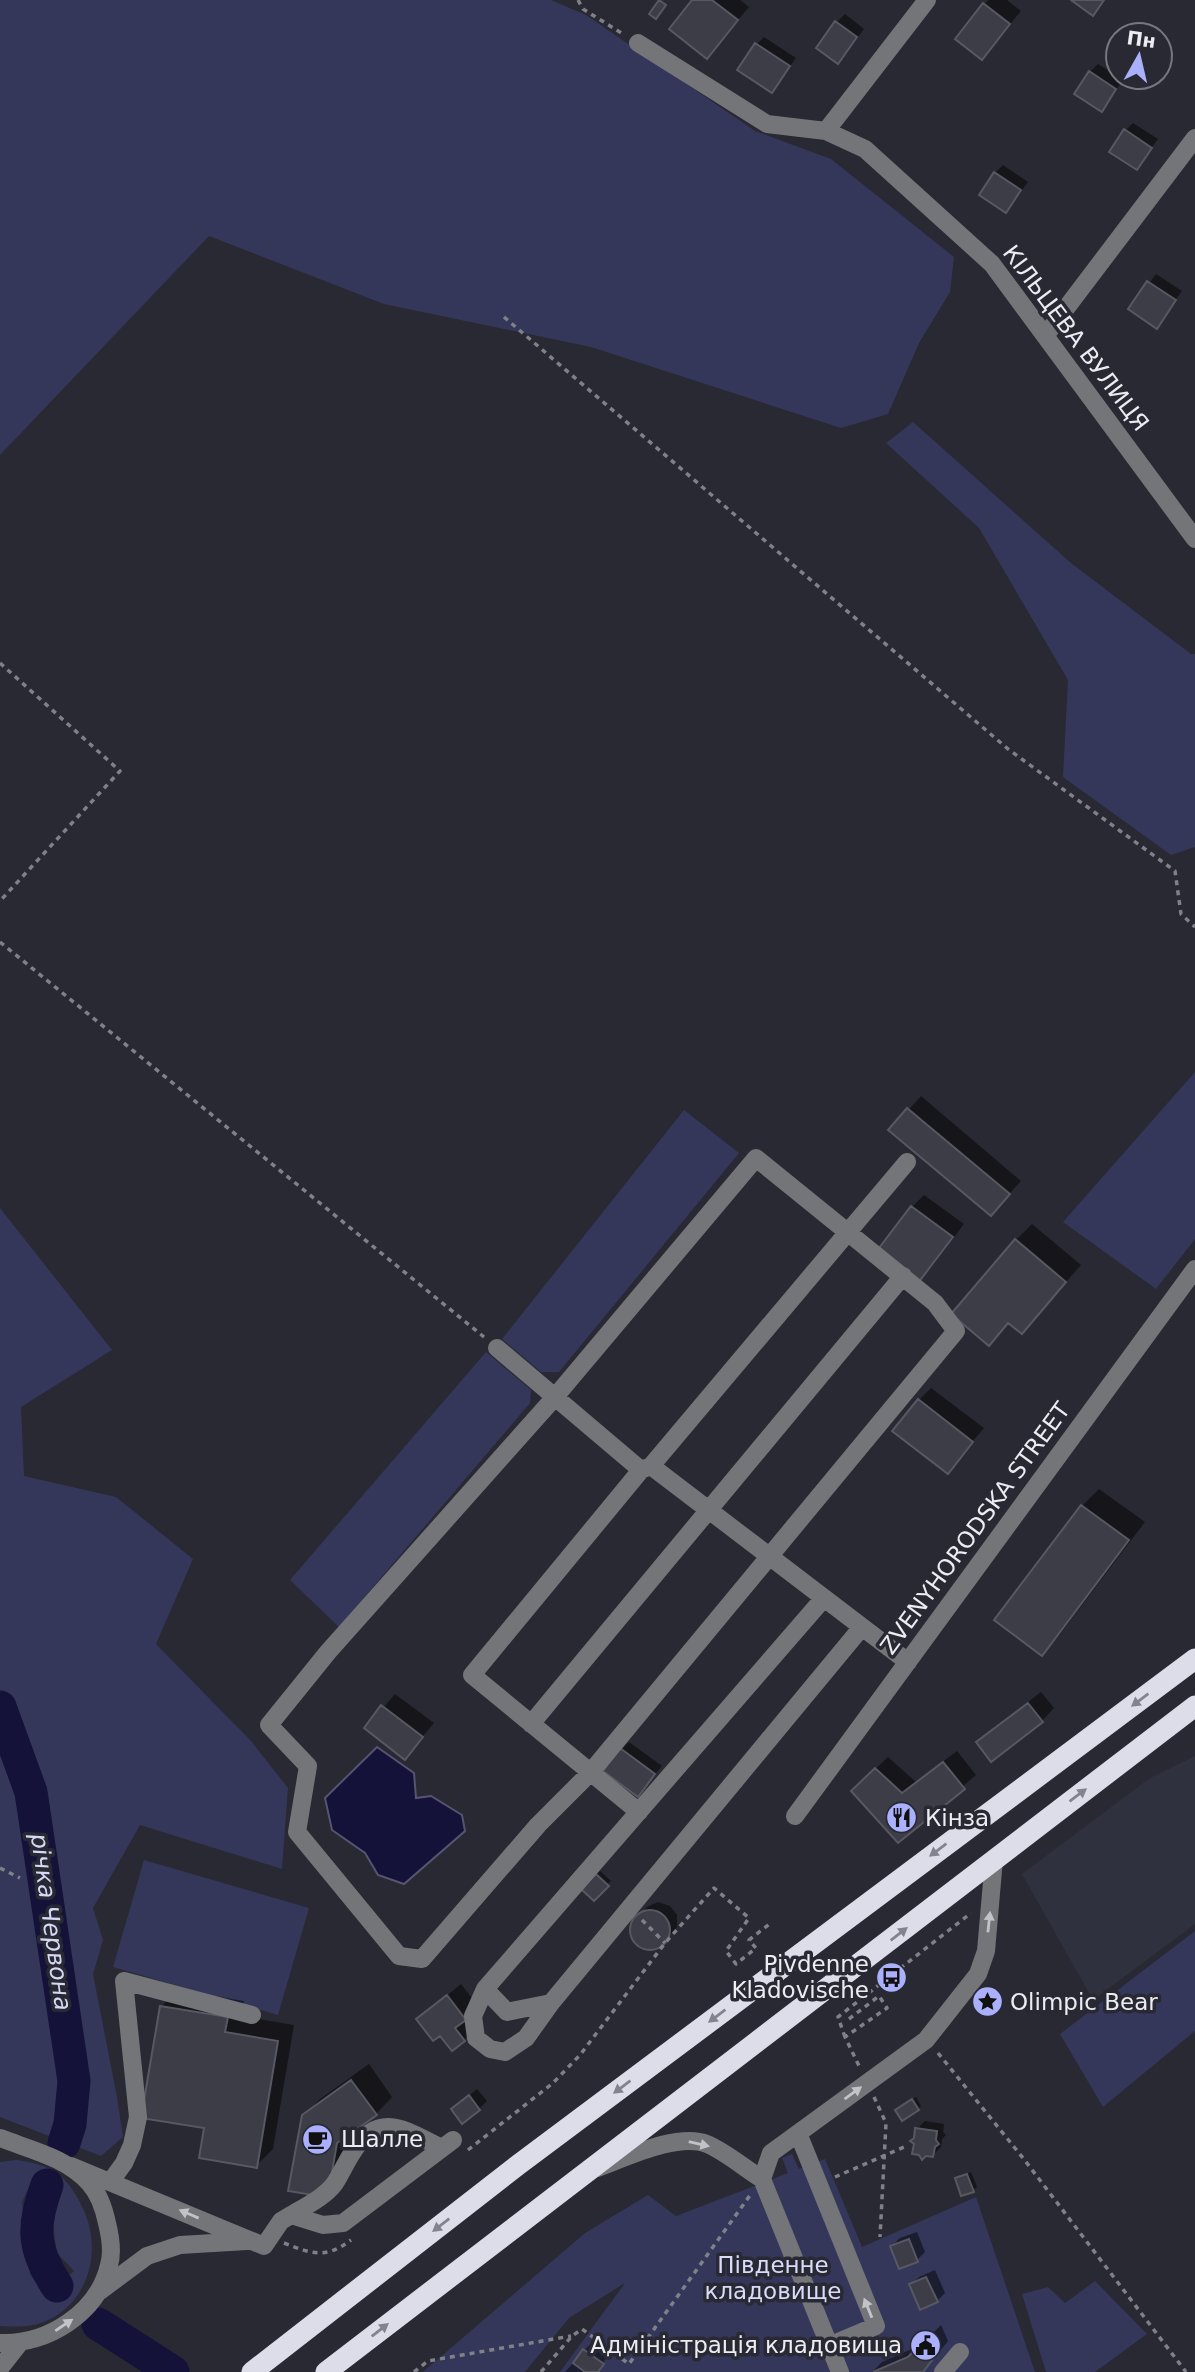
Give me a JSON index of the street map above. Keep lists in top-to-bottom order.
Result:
{
  "streets": {
    "street": ["КІЛЬЦЕВА ВУЛИЦЯ", "ZVENYHORODSKA STREET"]
  },
  "water": ["річка Червона"],
  "parks": ["Південне кладовище"],
  "places": {
    "restaurant": ["Кінза"],
    "bus stop": ["Pivdenne Kladovische"],
    "place": ["Olimpic Bear"],
    "cafe": ["Шалле"],
    "public building": ["Адміністрація кладовища"]
  },
  "north": "top"
}
